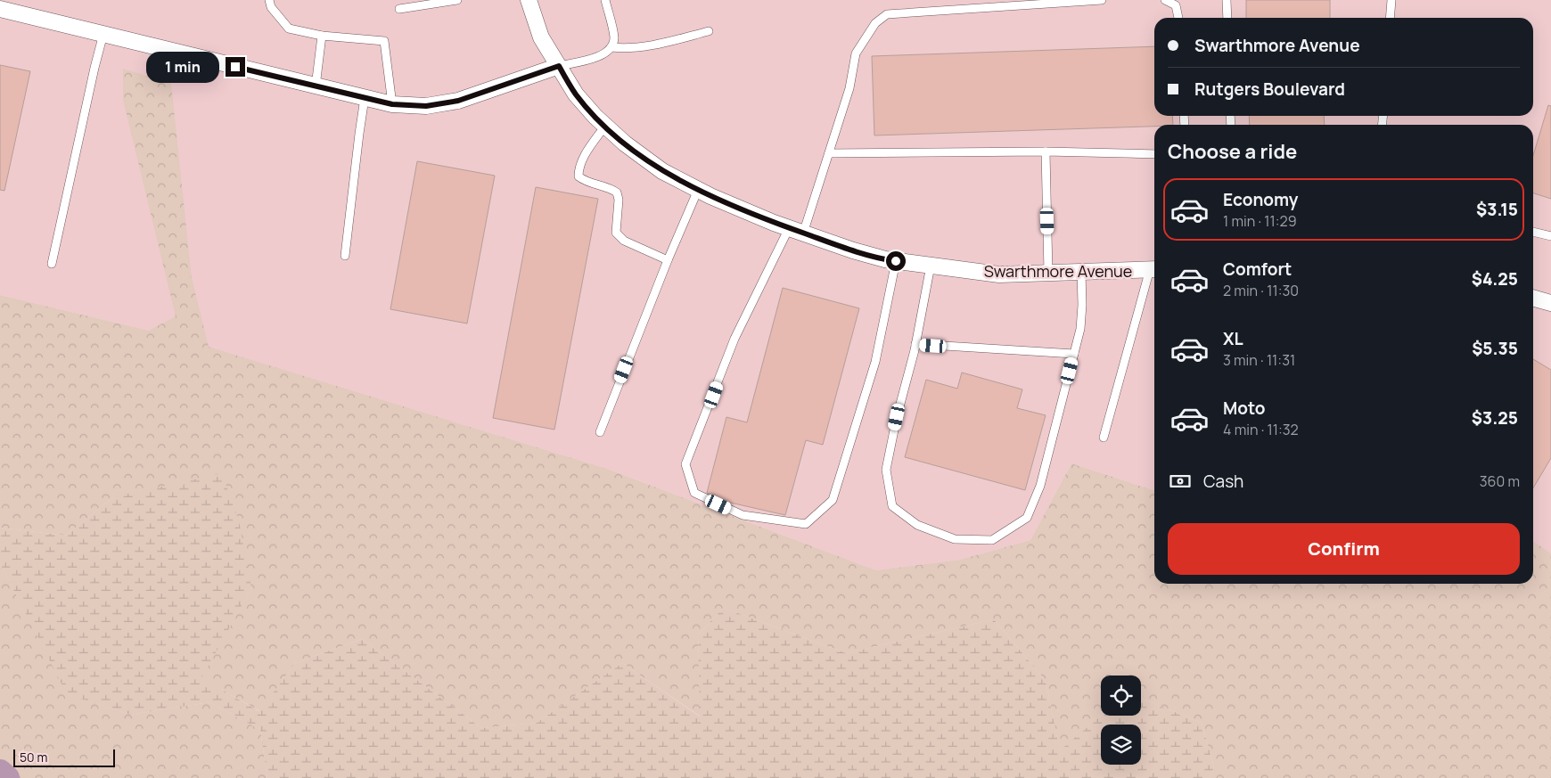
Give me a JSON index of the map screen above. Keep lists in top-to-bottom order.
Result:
{
  "streets": {
    "street": ["Swarthmore Avenue"]
  },
  "scale_bar": "50 m",
  "page": {
    "banner": ["Swarthmore Avenue", "Rutgers Boulevard"],
    "bubble": "1 min",
    "heading": "Choose a ride",
    "list": [
      {
        "name": "Economy",
        "note": "1 min · 11:29",
        "value": "$3.15"
      },
      {
        "name": "Comfort",
        "note": "2 min · 11:30",
        "value": "$4.25"
      },
      {
        "name": "XL",
        "note": "3 min · 11:31",
        "value": "$5.35"
      },
      {
        "name": "Moto",
        "note": "4 min · 11:32",
        "value": "$3.25"
      }
    ],
    "pay": ["Cash", "360 m"],
    "buttons": "Confirm",
    "scale": "50 m"
  }
}
